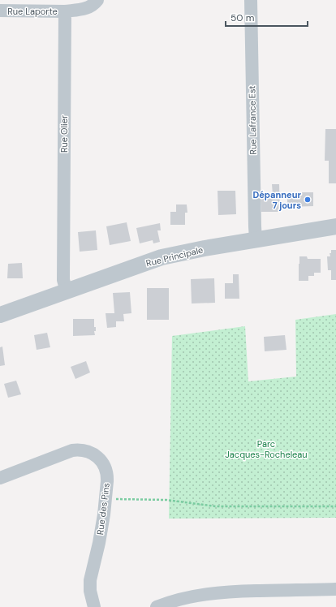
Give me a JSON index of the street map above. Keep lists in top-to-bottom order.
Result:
{
  "streets": {
    "street": [
      "Rue Laporte",
      "Rue Lafrance Est",
      "Rue Olier",
      "Rue Principale",
      "Rue des Pins"
    ]
  },
  "crossings": [
    ["Rue Laporte", "Rue Olier"],
    ["Rue Lafrance Est", "Rue Principale"],
    ["Rue Olier", "Rue Principale"]
  ],
  "parks": ["Parc Jacques-Rocheleau"],
  "places": ["Dépanneur 7 jours"],
  "scale_bar": "50 m"
}
